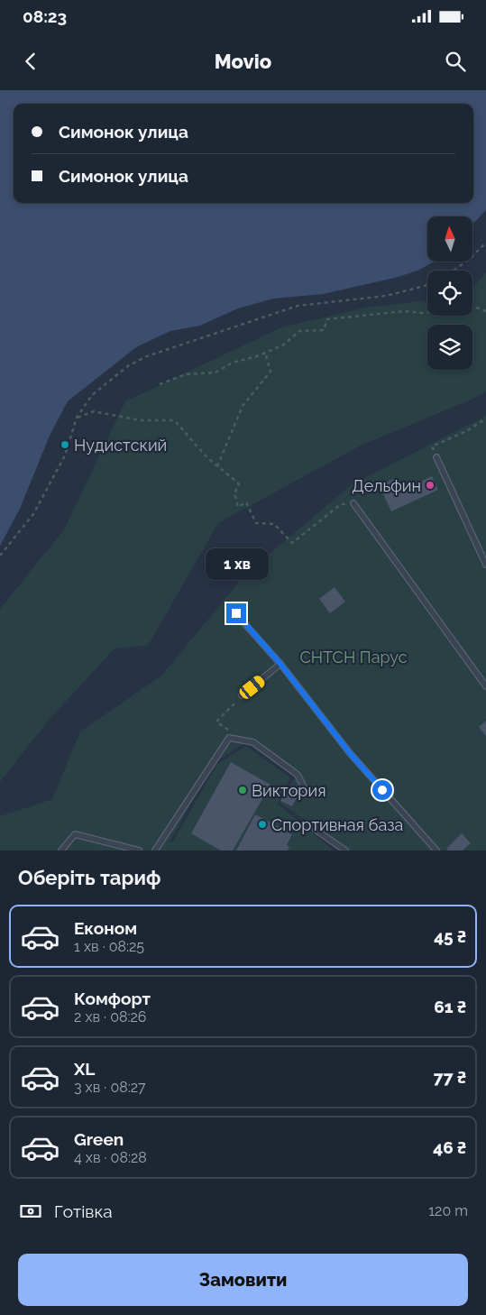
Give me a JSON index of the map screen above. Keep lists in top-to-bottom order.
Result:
{
  "parks": ["СНТСН Парус"],
  "places": [
    "Нудистский",
    "Дельфин",
    "Виктория",
    "Спортивная база"
  ],
  "north": "top",
  "page": {
    "status": "08:23",
    "header": "Movio",
    "banner": ["Симонок улица", "Симонок улица"],
    "bubble": "1 хв",
    "heading": "Оберіть тариф",
    "list": [
      {
        "name": "Економ",
        "note": "1 хв · 08:25",
        "value": "45 ₴"
      },
      {
        "name": "Комфорт",
        "note": "2 хв · 08:26",
        "value": "61 ₴"
      },
      {
        "name": "XL",
        "note": "3 хв · 08:27",
        "value": "77 ₴"
      },
      {
        "name": "Green",
        "note": "4 хв · 08:28",
        "value": "46 ₴"
      }
    ],
    "pay": ["Готівка", "120 m"],
    "buttons": "Замовити"
  }
}
